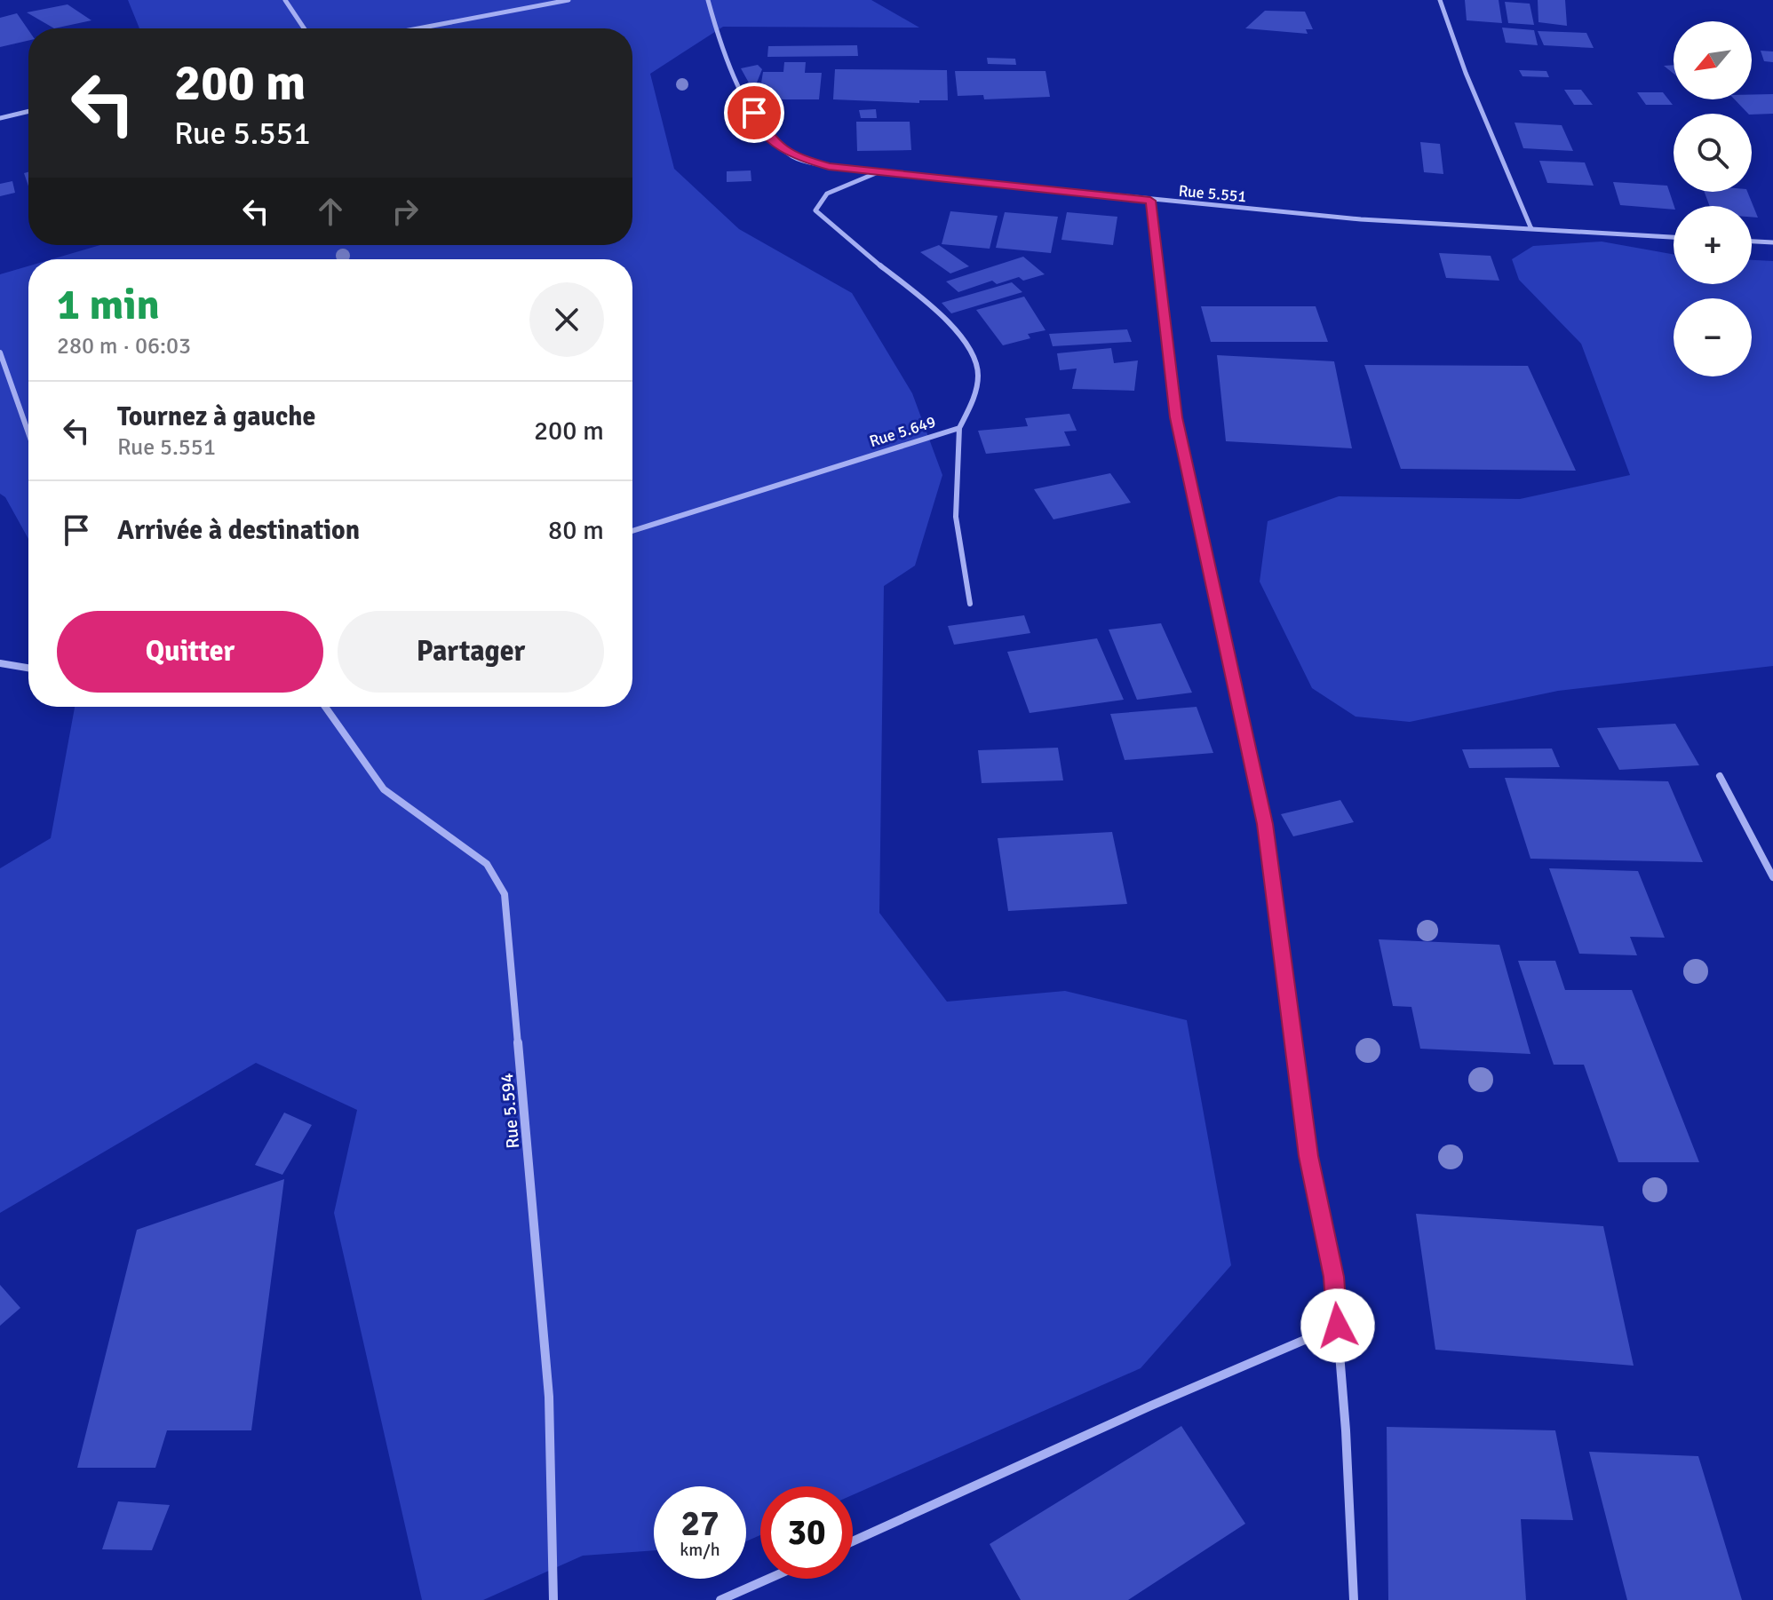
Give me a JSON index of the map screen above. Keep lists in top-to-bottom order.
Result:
{
  "streets": {
    "street": ["Rue 5.551", "Rue 5.649", "Rue 5.594"]
  },
  "crossings": [
    ["Rue 5.551", "Rue 5.649"]
  ],
  "north": "bottom left",
  "page": {
    "map_buttons": ["+", "−"],
    "turn": ["200 m", "Rue 5.551"],
    "heading": ["1 min", "280 m · 06:03"],
    "list": [
      {
        "name": "Tournez à gauche",
        "note": "Rue 5.551",
        "value": "200 m"
      },
      {
        "name": "Arrivée à destination",
        "value": "80 m"
      }
    ],
    "buttons": ["Quitter", "Partager"],
    "speed": "27 km/h",
    "limit": "30"
  }
}
